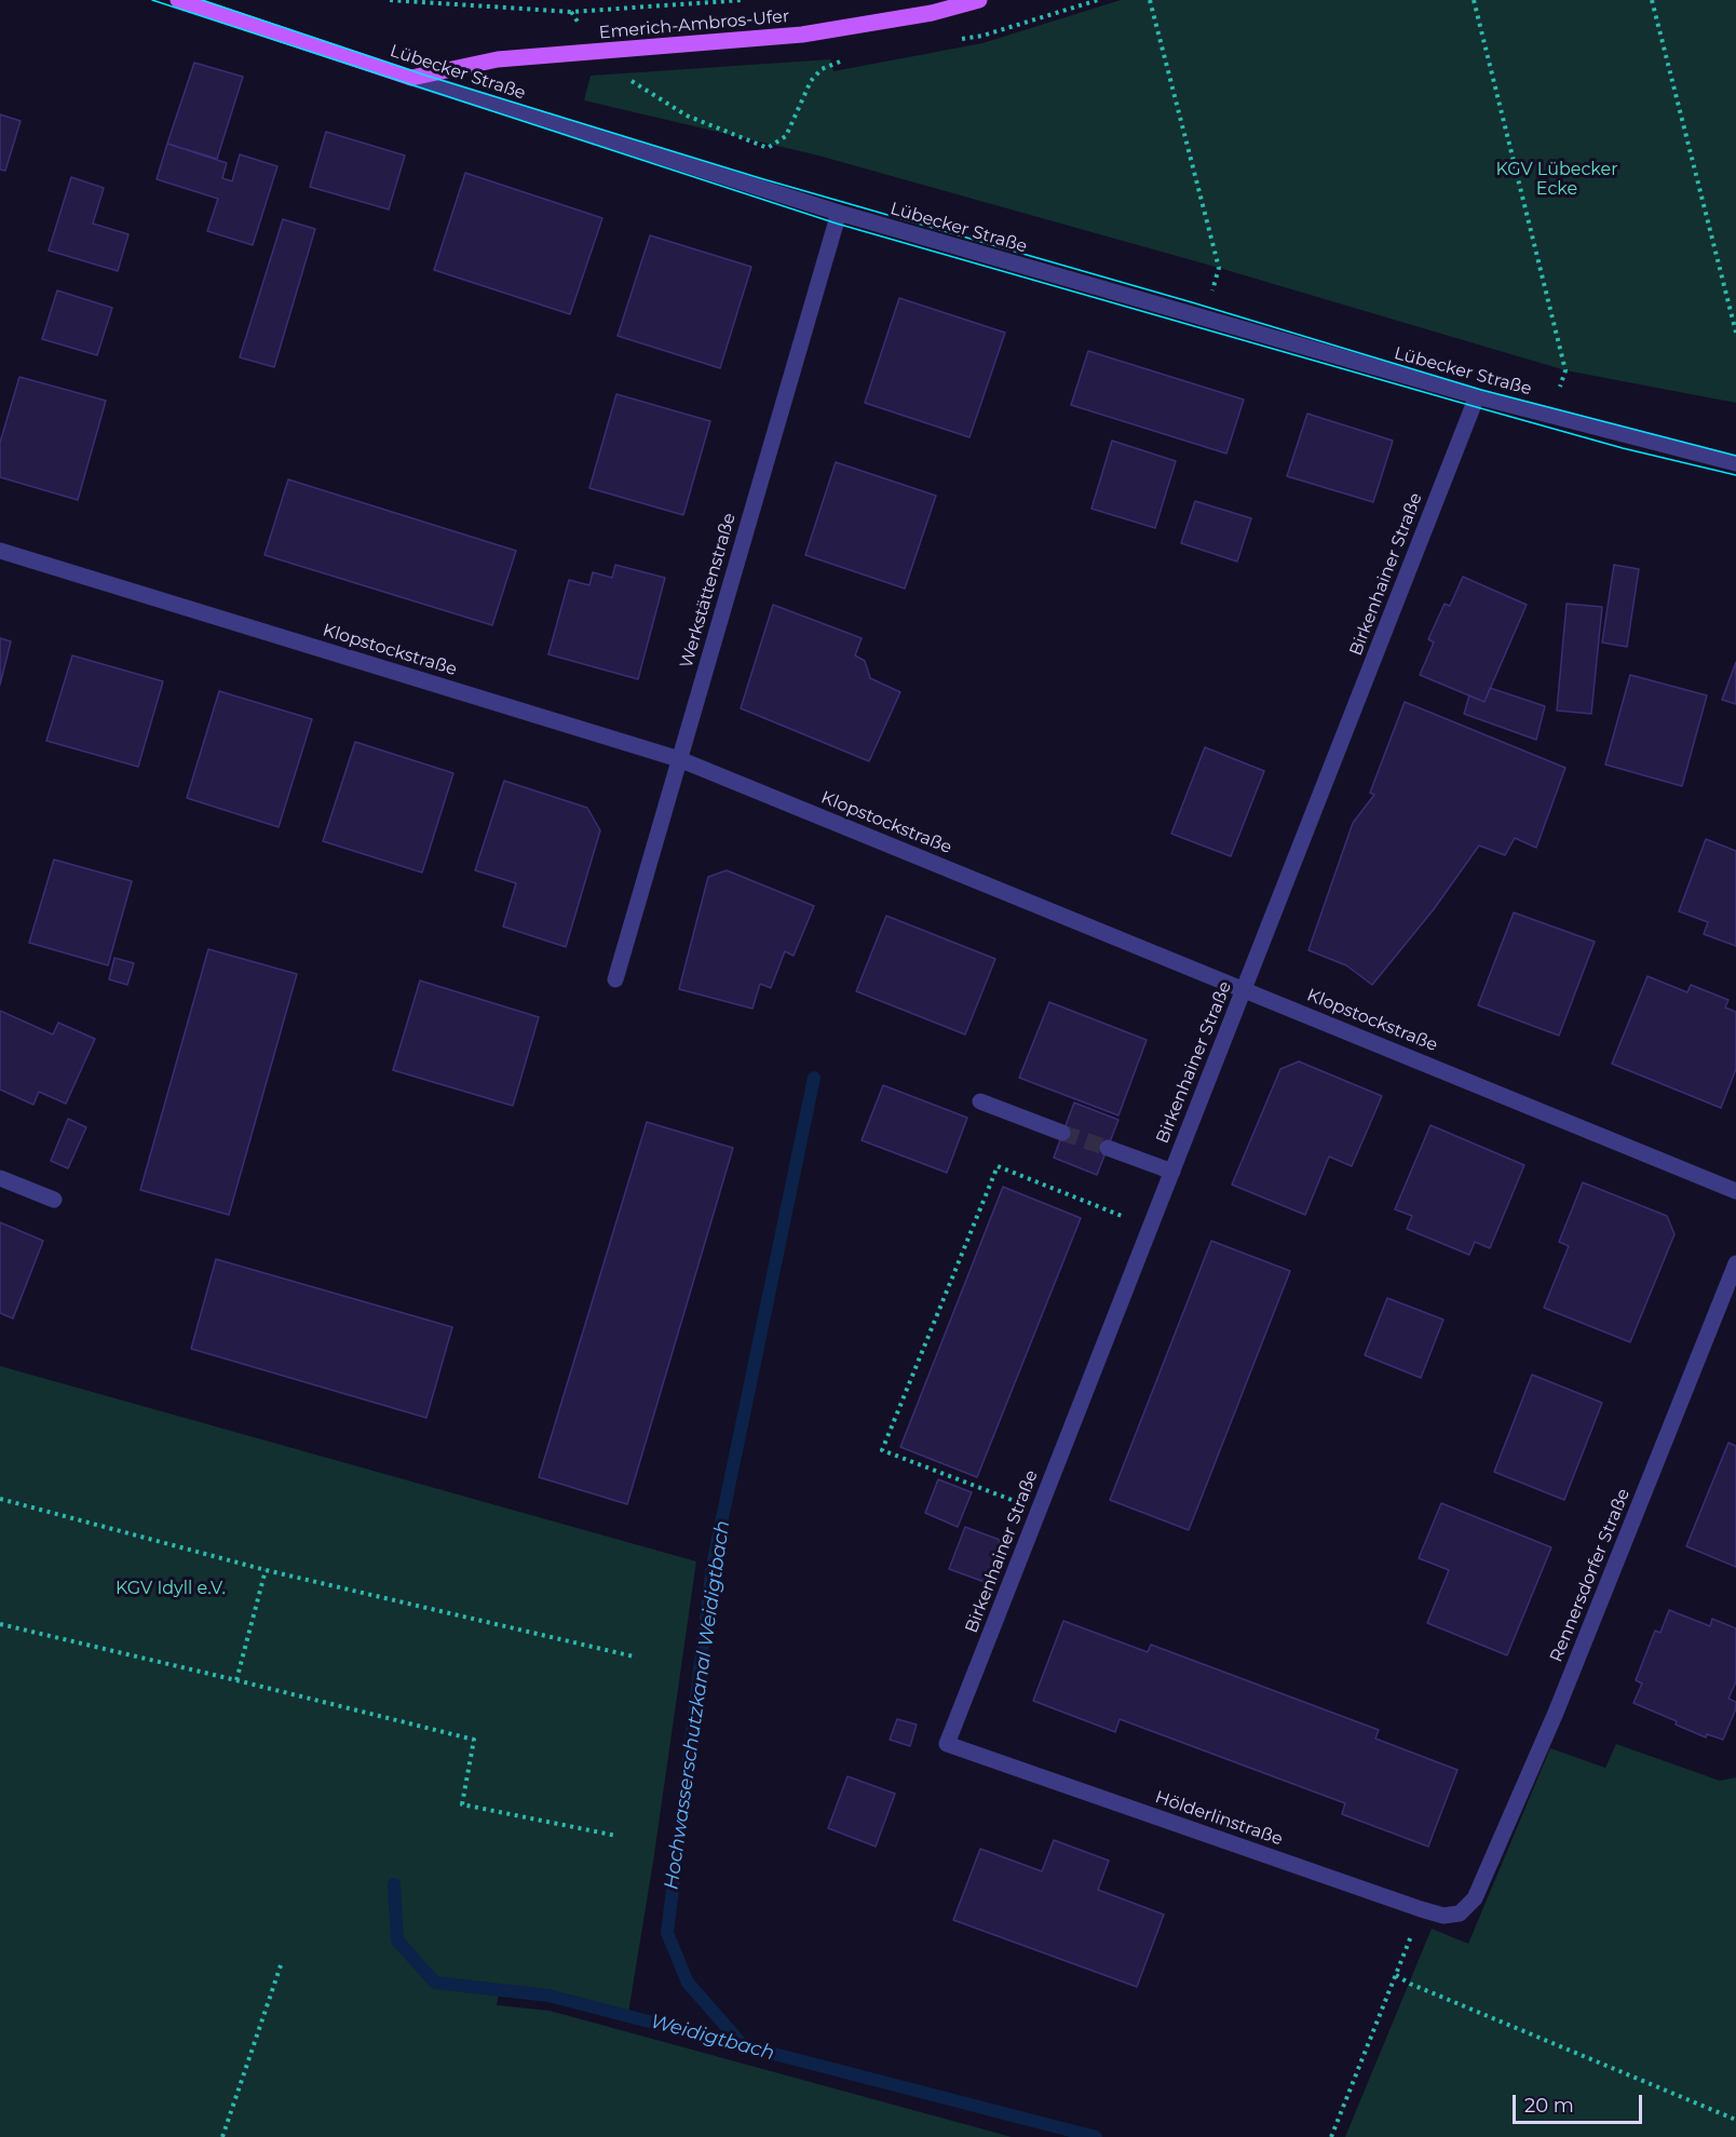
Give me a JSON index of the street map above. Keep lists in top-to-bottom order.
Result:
{
  "streets": {
    "main road": ["Emerich-Ambros-Ufer", "Lübecker Straße"],
    "street": [
      "Birkenhainer Straße",
      "Werkstättenstraße",
      "Klopstockstraße",
      "Rennersdorfer Straße",
      "Hölderlinstraße"
    ]
  },
  "crossings": [
    ["Emerich-Ambros-Ufer", "Lübecker Straße"],
    ["Lübecker Straße", "Birkenhainer Straße"],
    ["Lübecker Straße", "Werkstättenstraße"],
    ["Birkenhainer Straße", "Klopstockstraße"],
    ["Birkenhainer Straße", "Hölderlinstraße"],
    ["Werkstättenstraße", "Klopstockstraße"],
    ["Rennersdorfer Straße", "Hölderlinstraße"]
  ],
  "water": ["Hochwasserschutzkanal Weidigtbach", "Weidigtbach"],
  "parks": ["KGV Lübecker Ecke", "KGV Idyll e.V."],
  "scale_bar": "20 m"
}
